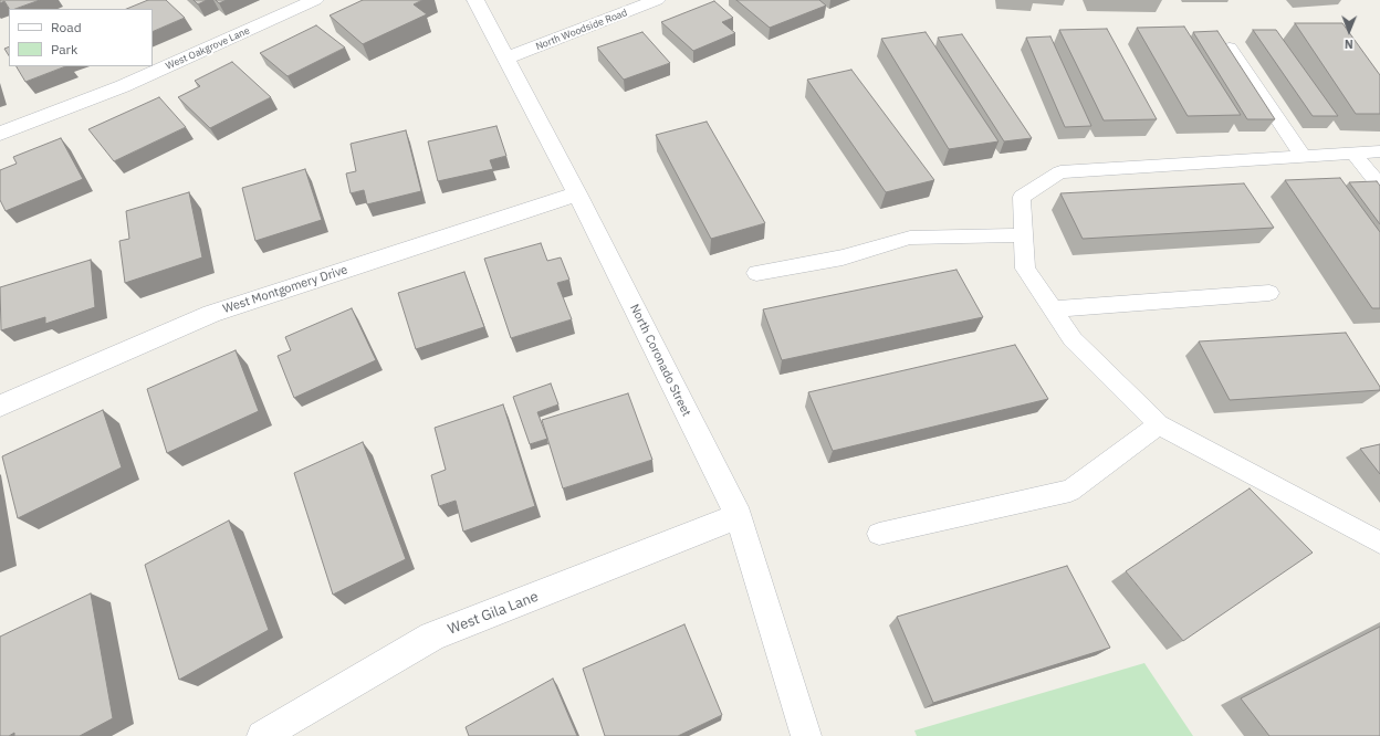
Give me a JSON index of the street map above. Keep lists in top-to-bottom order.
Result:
{
  "streets": {
    "street": [
      "North Woodside Road",
      "West Oakgrove Lane",
      "West Montgomery Drive",
      "North Coronado Street",
      "West Gila Lane"
    ]
  },
  "crossings": [
    ["North Woodside Road", "North Coronado Street"],
    ["West Montgomery Drive", "North Coronado Street"],
    ["North Coronado Street", "West Gila Lane"]
  ],
  "legend": ["Road", "Park"],
  "north": "bottom"
}
